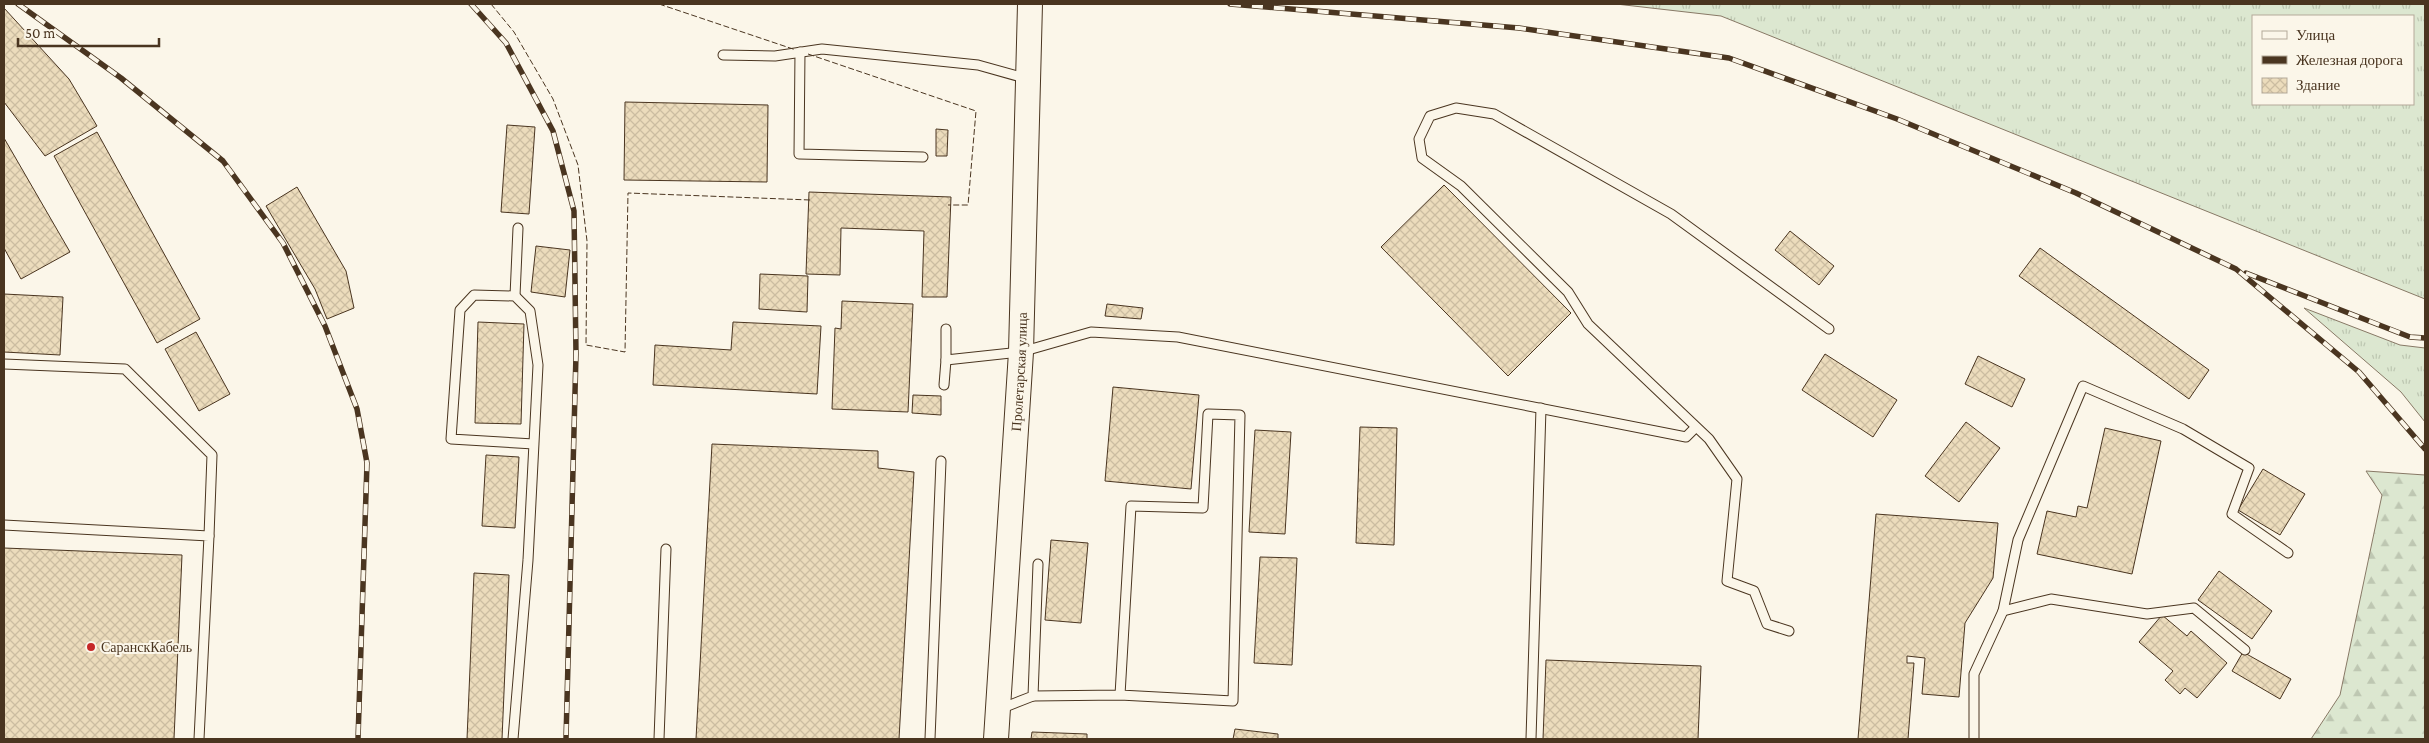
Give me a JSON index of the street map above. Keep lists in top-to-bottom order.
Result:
{
  "streets": {
    "street": ["Пролетарская улица"]
  },
  "places": ["СаранскКабель"],
  "legend": ["Улица", "Железная дорога", "Здание"],
  "scale_bar": "50 m"
}
